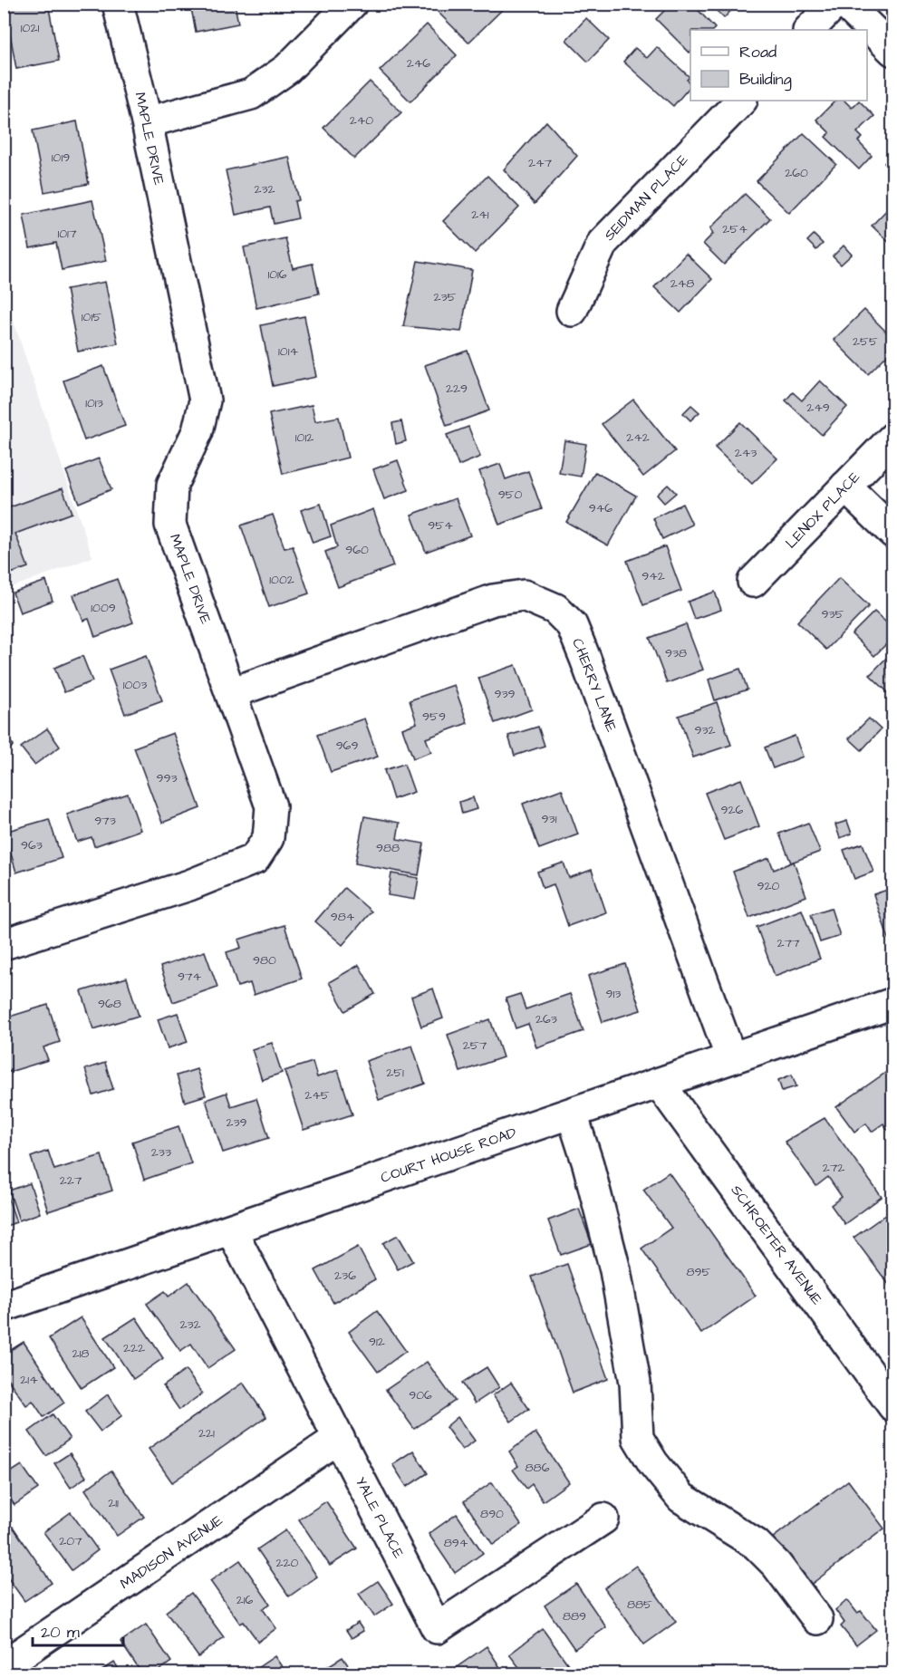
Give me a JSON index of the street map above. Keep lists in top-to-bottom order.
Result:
{
  "streets": {
    "street": [
      "MAPLE DRIVE",
      "SEIDMAN PLACE",
      "LENOX PLACE",
      "CHERRY LANE",
      "COURT HOUSE ROAD",
      "SCHROETER AVENUE",
      "YALE PLACE",
      "MADISON AVENUE"
    ]
  },
  "crossings": [
    ["MAPLE DRIVE", "CHERRY LANE"],
    ["CHERRY LANE", "COURT HOUSE ROAD"],
    ["COURT HOUSE ROAD", "SCHROETER AVENUE"],
    ["COURT HOUSE ROAD", "YALE PLACE"],
    ["YALE PLACE", "MADISON AVENUE"]
  ],
  "house_numbers": [
    "1021",
    "246",
    "240",
    "1019",
    "247",
    "260",
    "232",
    "241",
    "254",
    "1017",
    "1016",
    "248",
    "235",
    "1015",
    "255",
    "1014",
    "229",
    "1013",
    "249",
    "1012",
    "242",
    "243",
    "950",
    "946",
    "954",
    "960",
    "942",
    "1002",
    "1009",
    "935",
    "938",
    "1003",
    "939",
    "959",
    "932",
    "969",
    "993",
    "926",
    "931",
    "973",
    "963",
    "988",
    "920",
    "984",
    "277",
    "980",
    "974",
    "913",
    "968",
    "263",
    "257",
    "251",
    "245",
    "239",
    "233",
    "272",
    "227",
    "895",
    "236",
    "232",
    "912",
    "222",
    "218",
    "214",
    "906",
    "221",
    "886",
    "211",
    "890",
    "207",
    "894",
    "220",
    "216",
    "885",
    "889"
  ],
  "legend": ["Road", "Building"],
  "scale_bar": "20 m"
}
